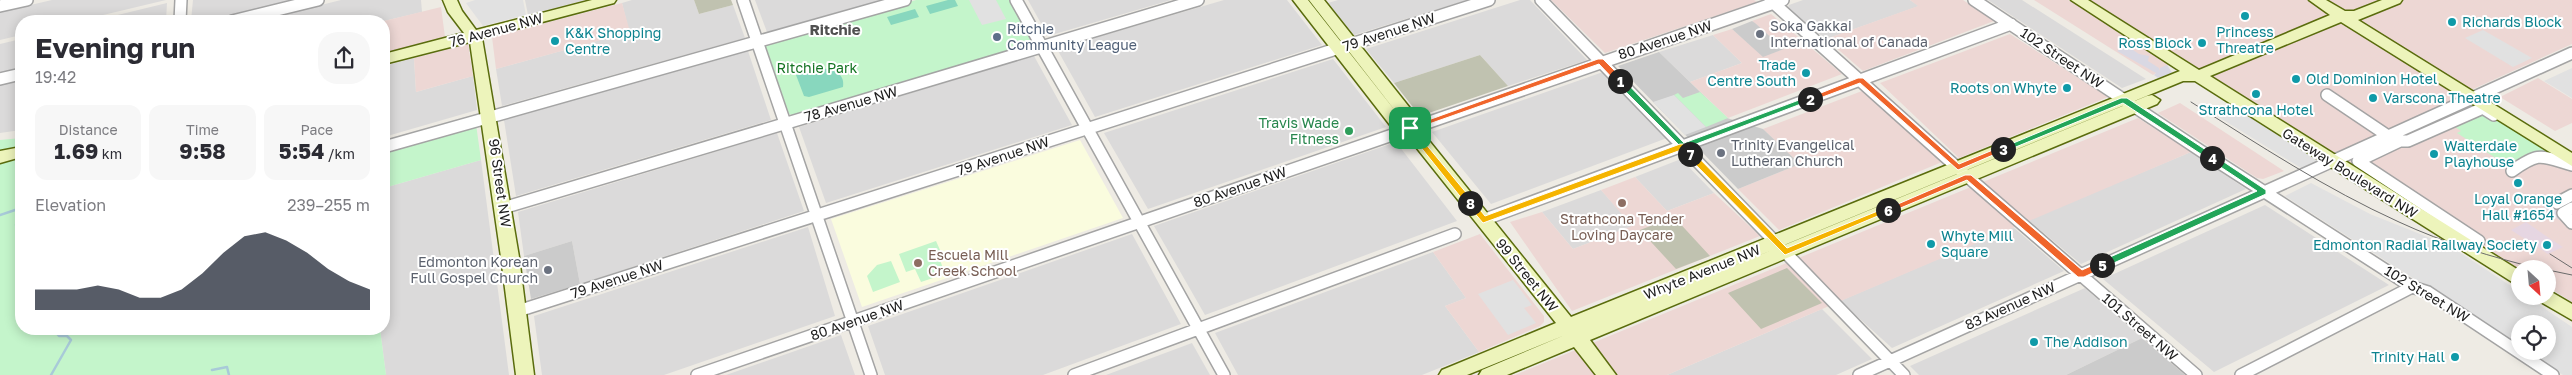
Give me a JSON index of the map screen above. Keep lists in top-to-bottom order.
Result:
{
  "streets": {
    "main road": [
      "76 Avenue NW",
      "Gateway Boulevard NW",
      "96 Street NW",
      "Whyte Avenue NW",
      "99 Street NW"
    ],
    "street": [
      "79 Avenue NW",
      "80 Avenue NW",
      "102 Street NW",
      "78 Avenue NW",
      "83 Avenue NW",
      "101 Street NW"
    ]
  },
  "crossings": [
    ["76 Avenue NW", "96 Street NW"],
    ["79 Avenue NW", "96 Street NW"],
    ["79 Avenue NW", "99 Street NW"],
    ["80 Avenue NW", "99 Street NW"],
    ["80 Avenue NW", "101 Street NW"],
    ["102 Street NW", "Whyte Avenue NW"],
    ["102 Street NW", "83 Avenue NW"],
    ["78 Avenue NW", "96 Street NW"],
    ["Gateway Boulevard NW", "Whyte Avenue NW"],
    ["Gateway Boulevard NW", "83 Avenue NW"],
    ["Whyte Avenue NW", "99 Street NW"],
    ["Whyte Avenue NW", "101 Street NW"],
    ["83 Avenue NW", "101 Street NW"]
  ],
  "districts": ["Ritchie"],
  "parks": ["Ritchie Park"],
  "places": [
    "Princess Threatre",
    "Richards Block",
    "Soka Gakkai International of Canada",
    "Ritchie Community League",
    "K&K Shopping Centre",
    "Ross Block",
    "Trade Centre South",
    "Old Dominion Hotel",
    "Roots on Whyte",
    "Strathcona Hotel",
    "Varscona Theatre",
    "Travis Wade Fitness",
    "Trinity Evangelical Lutheran Church",
    "Walterdale Playhouse",
    "Loyal Orange Hall #1654",
    "Strathcona Tender Loving Daycare",
    "Whyte Mill Square",
    "Edmonton Radial Railway Society",
    "Escuela Mill Creek School",
    "Edmonton Korean Full Gospel Church",
    "The Addison",
    "Trinity Hall"
  ],
  "north": "bottom right",
  "page": {
    "heading": ["Evening run", "19:42"],
    "pins": [
      "1",
      "2",
      "3",
      "7",
      "4",
      "8",
      "6",
      "5"
    ],
    "stats": [
      ["Distance", "1.69 km"],
      ["Time", "9:58"],
      ["Pace", "5:54 /km"]
    ],
    "chart": ["Elevation", "239–255 m"]
  }
}
